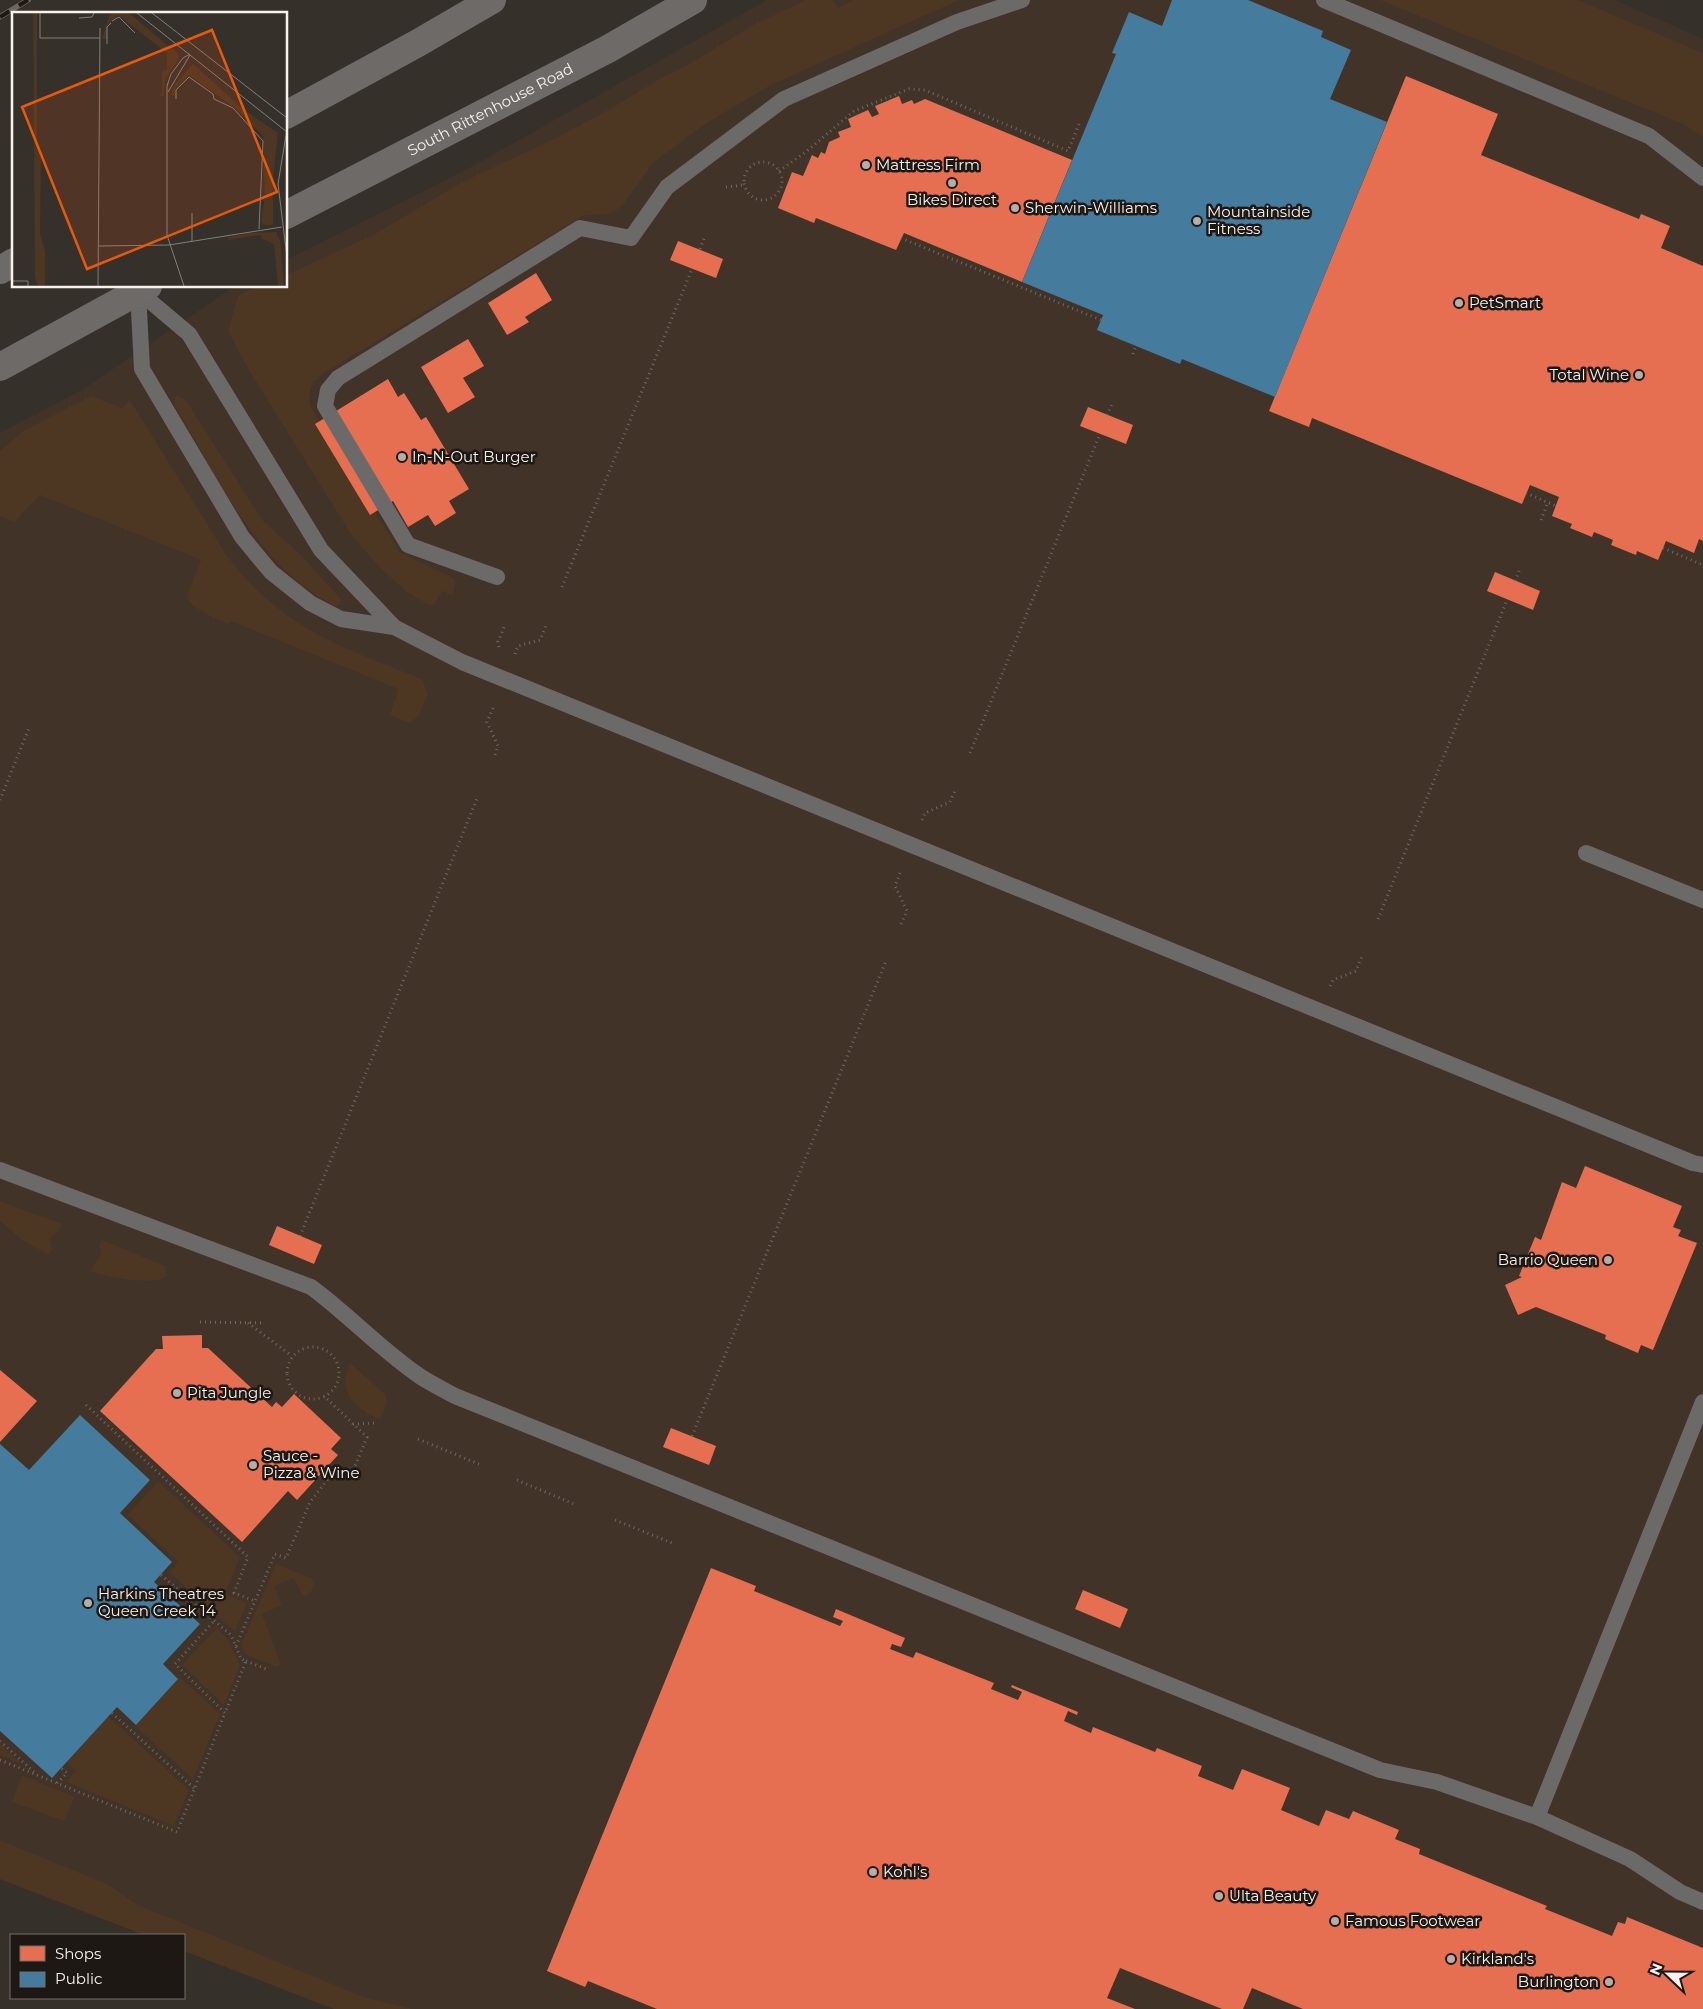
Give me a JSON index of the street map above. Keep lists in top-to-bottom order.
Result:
{
  "streets": {
    "main road": ["South Rittenhouse Road"]
  },
  "places": [
    "Mattress Firm",
    "Bikes Direct",
    "Sherwin-Williams",
    "Mountainside Fitness",
    "PetSmart",
    "Total Wine",
    "In-N-Out Burger",
    "Barrio Queen",
    "Pita Jungle",
    "Sauce - Pizza & Wine",
    "Harkins Theatres Queen Creek 14",
    "Kohl's",
    "Ulta Beauty",
    "Famous Footwear",
    "Kirkland's",
    "Burlington"
  ],
  "legend": ["Shops", "Public"],
  "north": "left"
}
